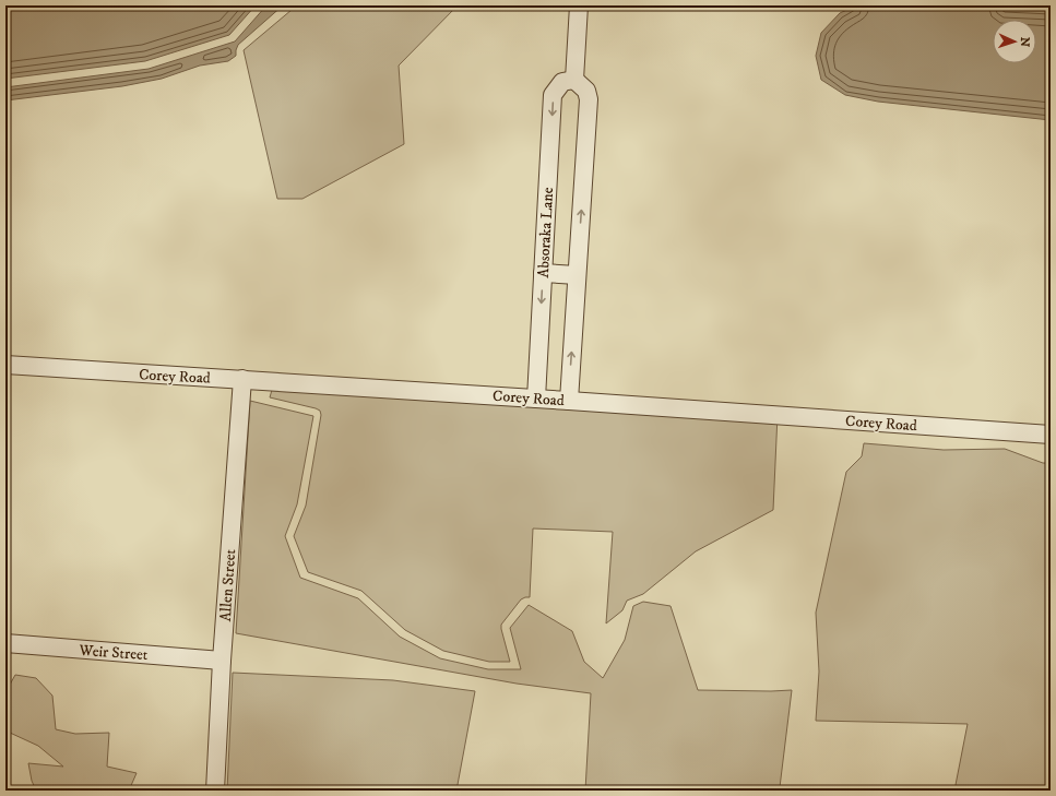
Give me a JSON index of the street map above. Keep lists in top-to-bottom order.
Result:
{
  "streets": {
    "street": [
      "Absoraka Lane",
      "Corey Road",
      "Allen Street",
      "Weir Street"
    ]
  },
  "crossings": [
    ["Absoraka Lane", "Corey Road"],
    ["Corey Road", "Allen Street"],
    ["Allen Street", "Weir Street"]
  ],
  "north": "right"
}
